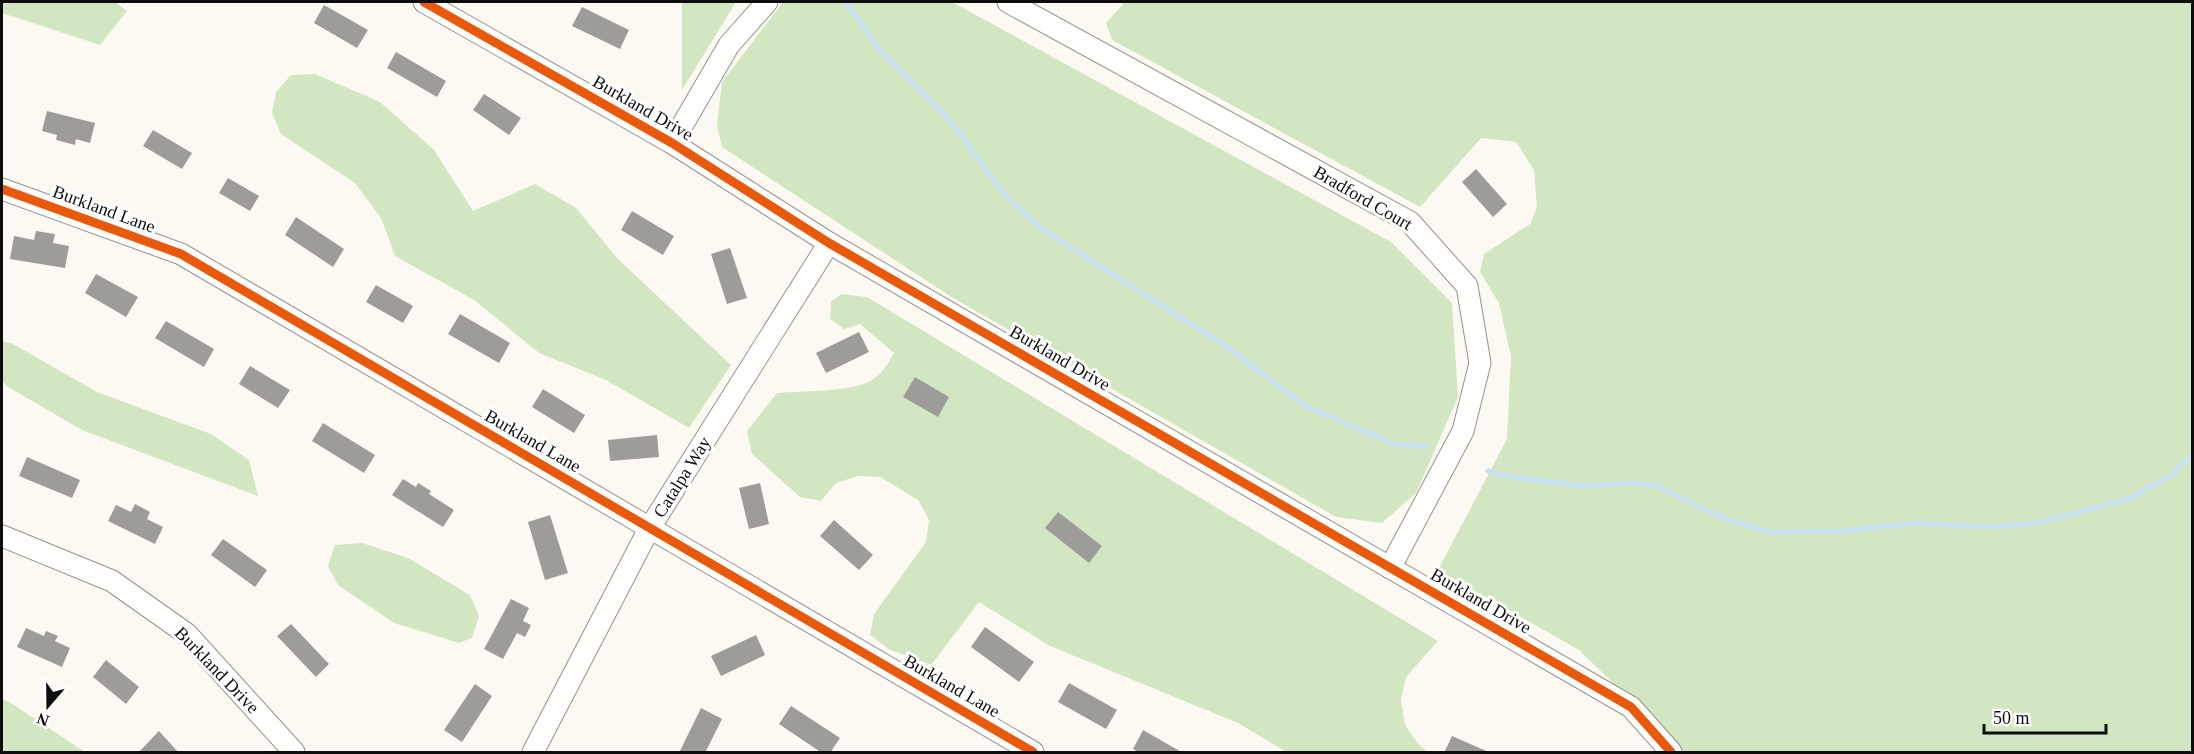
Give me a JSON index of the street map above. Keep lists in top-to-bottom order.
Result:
{
  "streets": {
    "street": [
      "Burkland Drive",
      "Bradford Court",
      "Burkland Lane",
      "Catalpa Way"
    ]
  },
  "crossings": [
    ["Burkland Drive", "Bradford Court"],
    ["Burkland Drive", "Catalpa Way"],
    ["Burkland Lane", "Catalpa Way"]
  ],
  "scale_bar": "50 m",
  "north": "bottom"
}
